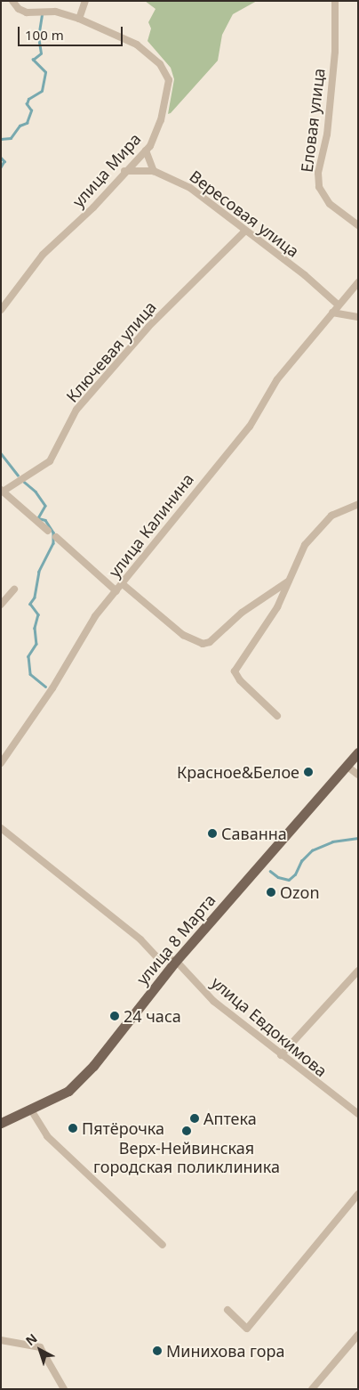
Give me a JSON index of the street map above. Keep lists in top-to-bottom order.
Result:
{
  "streets": {
    "main road": ["улица 8 Марта"],
    "street": [
      "Еловая улица",
      "улица Мира",
      "Вересовая улица",
      "Ключевая улица",
      "улица Калинина",
      "улица Евдокимова"
    ]
  },
  "crossings": [
    ["улица Мира", "Вересовая улица"],
    ["Вересовая улица", "Ключевая улица"],
    ["Вересовая улица", "улица Калинина"],
    ["улица 8 Марта", "улица Евдокимова"]
  ],
  "places": [
    "Красное&Белое",
    "Саванна",
    "Ozon",
    "24 часа",
    "Аптека",
    "Пятёрочка",
    "Верх-Нейвинская городская поликлиника",
    "Минихова гора"
  ],
  "scale_bar": "100 m",
  "north": "top left"
}
